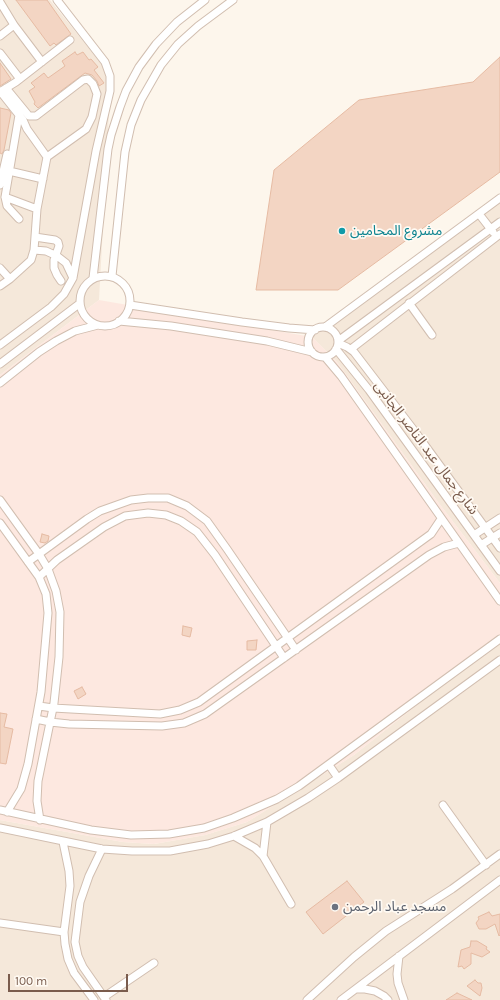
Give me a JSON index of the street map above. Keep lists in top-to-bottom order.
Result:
{
  "streets": {
    "street": ["شارع جمال عبد الناصر الجانبى"]
  },
  "places": ["مشروع المحامين", "مسجد عباد الرحمن"],
  "scale_bar": "100 m"
}
